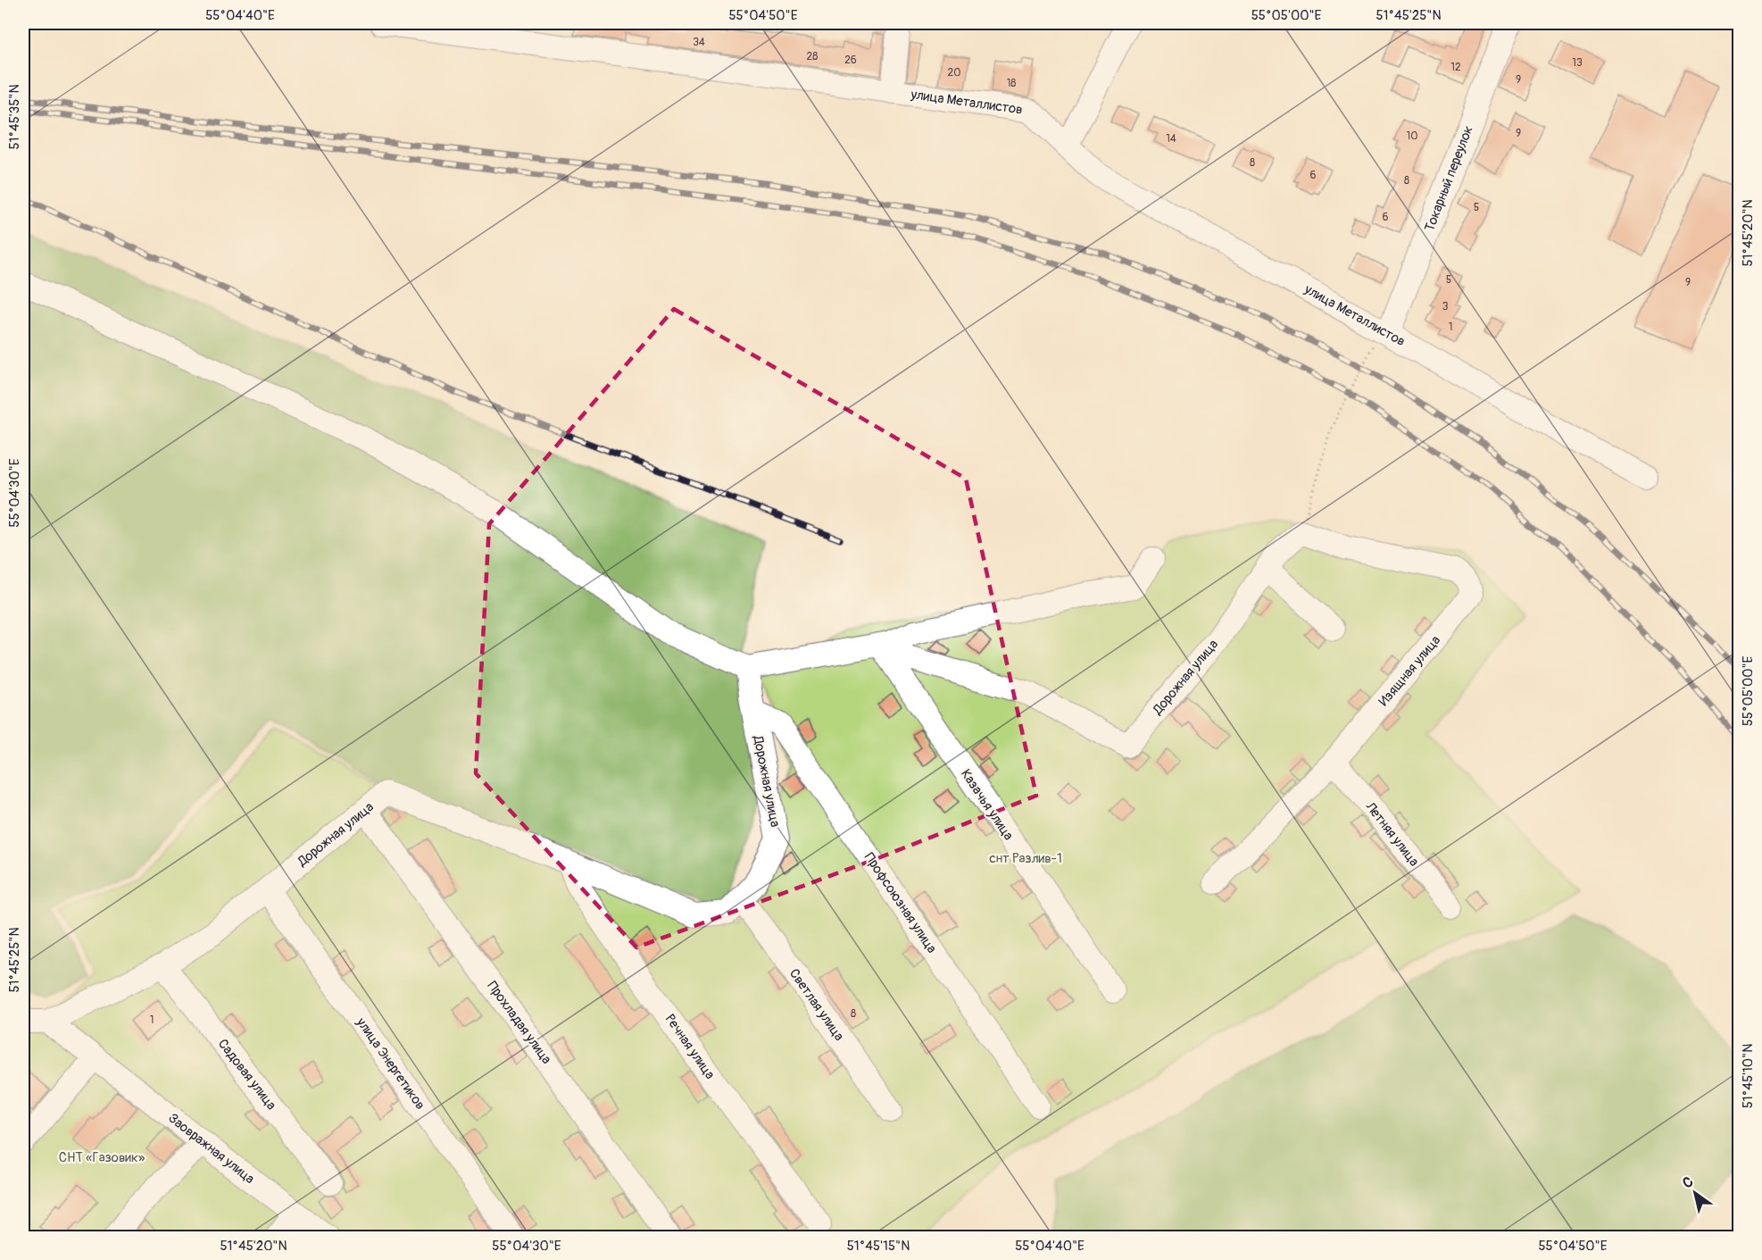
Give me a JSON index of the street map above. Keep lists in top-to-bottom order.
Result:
{
  "streets": {
    "street": [
      "улица Металлистов",
      "Токарный переулок",
      "Изящная улица",
      "Дорожная улица",
      "Казачья улица",
      "Летняя улица",
      "Профсоюзная улица",
      "Светлая улица",
      "Прохладая улица",
      "Речная улица",
      "улица Энергетиков",
      "Садовая улица",
      "Заовражная улица"
    ]
  },
  "crossings": [
    ["улица Металлистов", "Токарный переулок"],
    ["Изящная улица", "Дорожная улица"],
    ["Изящная улица", "Летняя улица"],
    ["Дорожная улица", "Казачья улица"],
    ["Дорожная улица", "Профсоюзная улица"],
    ["Дорожная улица", "Светлая улица"],
    ["Дорожная улица", "Прохладая улица"],
    ["Дорожная улица", "Речная улица"],
    ["Дорожная улица", "улица Энергетиков"],
    ["Дорожная улица", "Садовая улица"],
    ["Дорожная улица", "Заовражная улица"]
  ],
  "parks": ["снт Разлив-1", "СНТ «Газовик»"],
  "house_numbers": [
    "34",
    "28",
    "26",
    "13",
    "12",
    "20",
    "9",
    "18",
    "9",
    "10",
    "14",
    "8",
    "6",
    "8",
    "5",
    "6",
    "5",
    "9",
    "3",
    "1",
    "8",
    "1"
  ],
  "north": "top left",
  "coordinates": [
    "55°04'40\"E",
    "55°04'50\"E",
    "55°05'00\"E",
    "51°45'25\"N",
    "51°45'35\"N",
    "51°45'20\"N",
    "55°04'30\"E",
    "51°45'10\"N",
    "51°45'15\"N"
  ]
}
